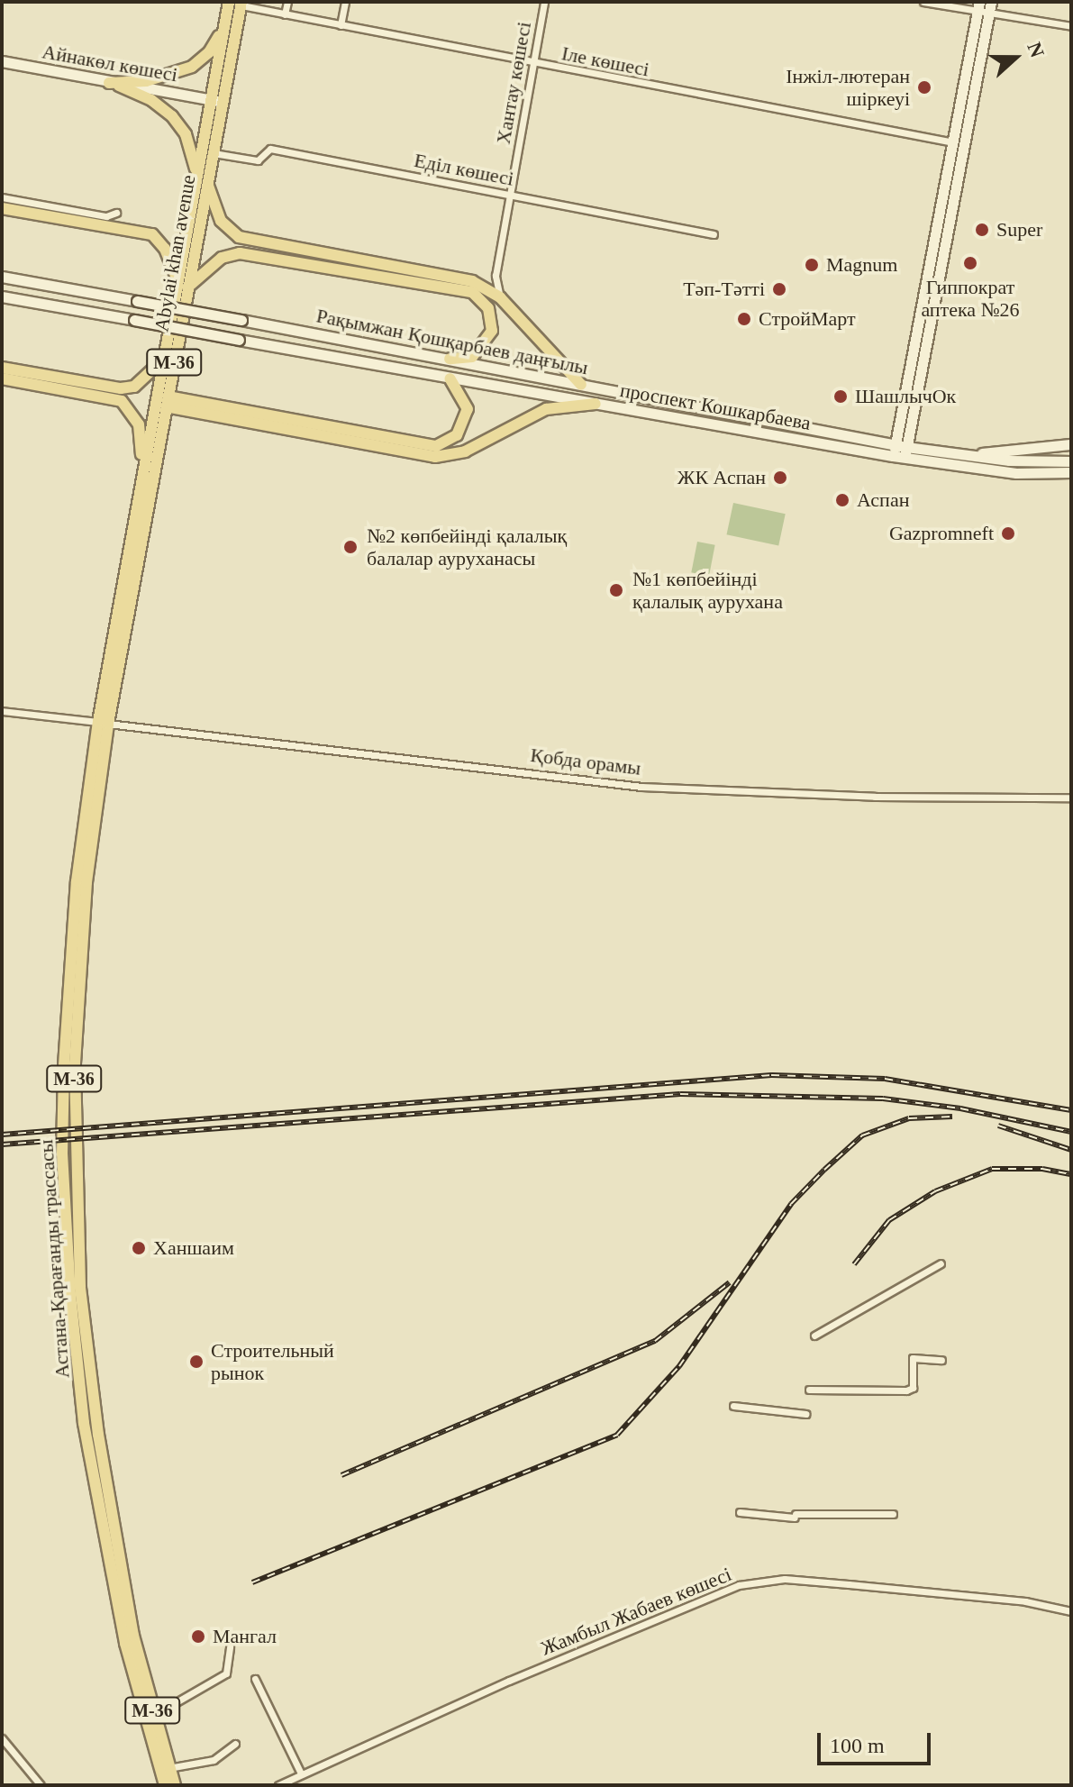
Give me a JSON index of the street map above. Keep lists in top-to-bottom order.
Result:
{
  "streets": {
    "main road": [
      "Айнакөл көшесі",
      "Abylai khan avenue",
      "Рақымжан Қошқарбаев даңғылы",
      "M-36",
      "проспект Кошкарбаева",
      "Астана-Қарағанды трассасы"
    ],
    "street": [
      "Іле көшесі",
      "Хантау көшесі",
      "Еділ көшесі",
      "Қобда орамы",
      "Жамбыл Жабаев көшесі"
    ]
  },
  "crossings": [
    ["Іле көшесі", "Хантау көшесі"],
    ["Іле көшесі", "Abylai khan avenue"],
    ["Айнакөл көшесі", "Abylai khan avenue"],
    ["Хантау көшесі", "Еділ көшесі"],
    ["Еділ көшесі", "Abylai khan avenue"],
    ["Abylai khan avenue", "Қобда орамы"],
    ["Abylai khan avenue", "Астана-Қарағанды трассасы"],
    ["Рақымжан Қошқарбаев даңғылы", "проспект Кошкарбаева"],
    ["Қобда орамы", "Астана-Қарағанды трассасы"]
  ],
  "places": [
    "Інжіл-лютеран шіркеуі",
    "Super",
    "Гиппократ аптека №26",
    "Magnum",
    "Тәп-Тәтті",
    "СтройМарт",
    "ШашлычОк",
    "ЖК Аспан",
    "Аспан",
    "Gazpromneft",
    "№2 көпбейінді қалалық балалар ауруханасы",
    "№1 көпбейінді қалалық аурухана",
    "Ханшаим",
    "Строительный рынок",
    "Мангал"
  ],
  "scale_bar": "100 m",
  "north": "right"
}
